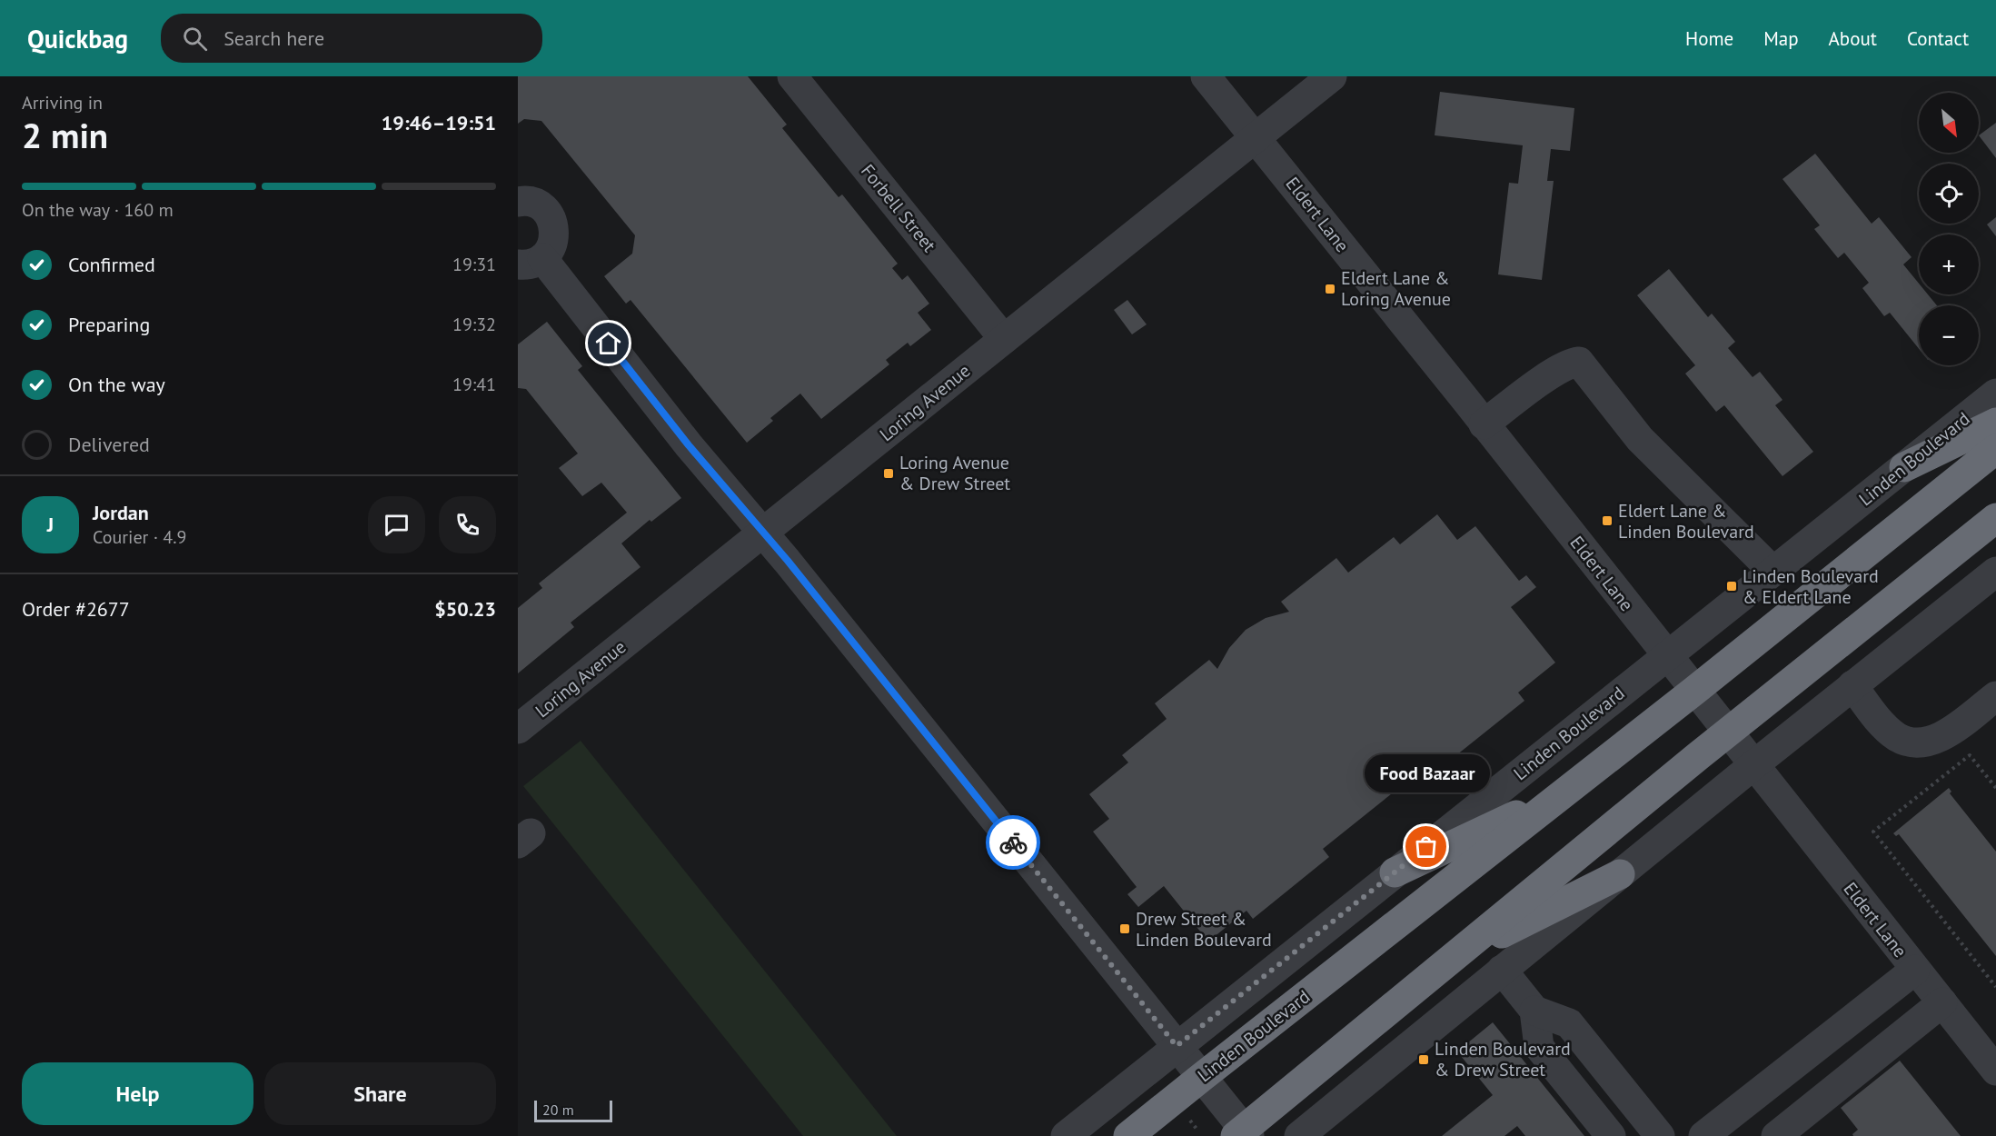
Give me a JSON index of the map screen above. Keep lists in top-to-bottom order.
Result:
{
  "streets": {
    "highway": ["Linden Boulevard"],
    "street": ["Forbell Street", "Eldert Lane", "Loring Avenue"]
  },
  "crossings": [
    ["Forbell Street", "Loring Avenue"],
    ["Eldert Lane", "Loring Avenue"],
    ["Eldert Lane", "Linden Boulevard"]
  ],
  "places": {
    "transit": [
      "Eldert Lane & Loring Avenue",
      "Loring Avenue & Drew Street",
      "Eldert Lane & Linden Boulevard",
      "Linden Boulevard & Eldert Lane",
      "Drew Street & Linden Boulevard",
      "Linden Boulevard & Drew Street"
    ],
    "other": ["Food Bazaar"]
  },
  "scale_bar": "20 m",
  "north": "bottom right",
  "page": {
    "header": "Quickbag",
    "search": "Search here",
    "nav": [
      "Home",
      "Map",
      "About",
      "Contact"
    ],
    "heading": ["2 min", "Arriving in", "19:46–19:51"],
    "panel": [
      "Jordan",
      "Courier · 4.9",
      "Order #2677",
      "$50.23"
    ],
    "map_buttons": ["+", "−"],
    "bar": "On the way · 160 m",
    "list": [
      ["Confirmed", "19:31"],
      ["Preparing", "19:32"],
      ["On the way", "19:41"],
      "Delivered"
    ],
    "round": "J",
    "bubble": "Food Bazaar",
    "buttons": ["Help", "Share"],
    "scale": "20 m"
  }
}
